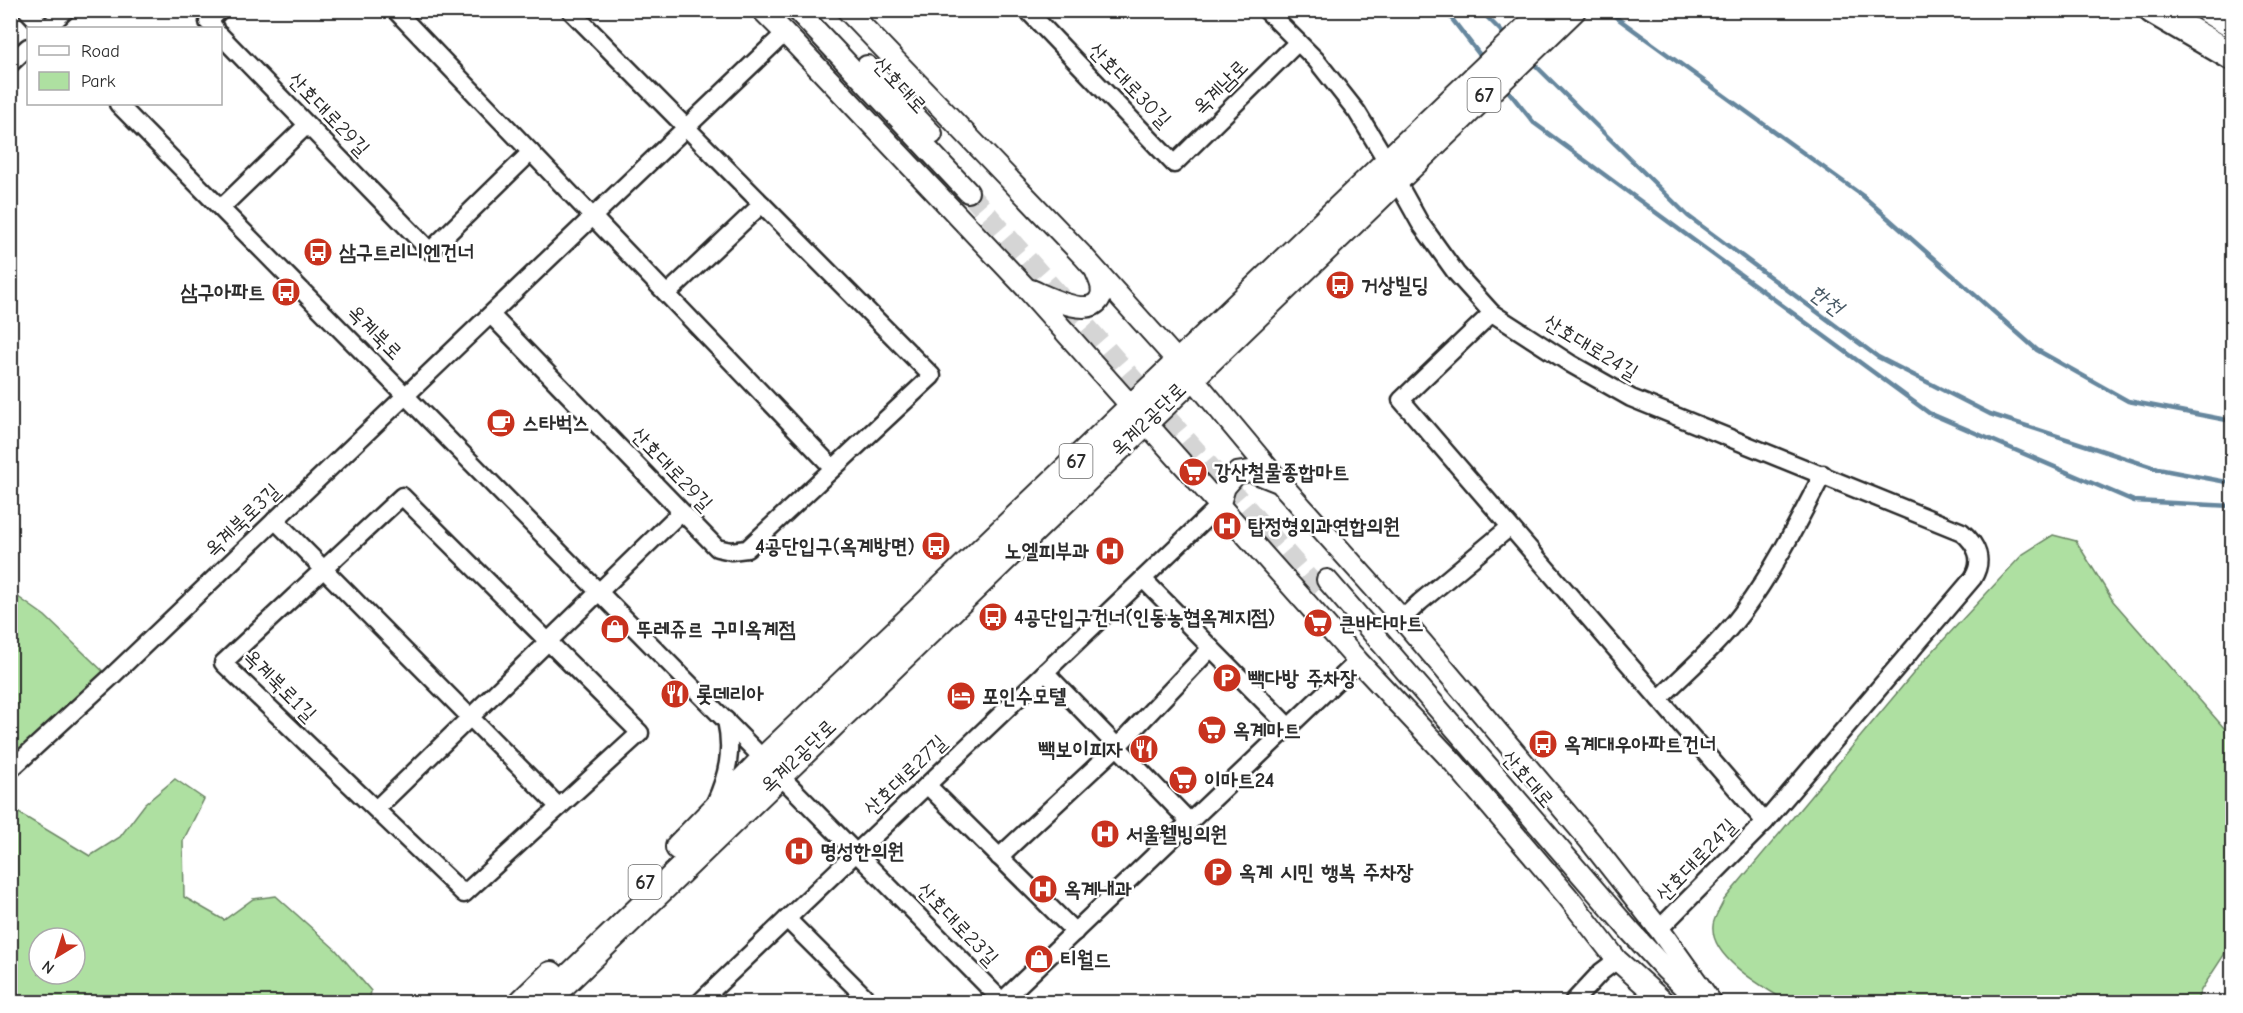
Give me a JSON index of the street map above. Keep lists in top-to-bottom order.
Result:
{
  "streets": {
    "main road": ["67", "옥계2공단로"],
    "street": [
      "산호대로",
      "산호대로30길",
      "옥계남로",
      "산호대로29길",
      "옥계북로",
      "산호대로24길",
      "옥계북로3길",
      "옥계북로1길",
      "산호대로27길",
      "산호대로23길"
    ]
  },
  "crossings": [
    ["산호대로30길", "옥계남로"],
    ["옥계북로", "옥계2공단로"],
    ["옥계북로", "옥계북로3길"],
    ["옥계북로", "산호대로23길"],
    ["산호대로24길", "옥계2공단로"],
    ["옥계2공단로", "산호대로23길"],
    ["산호대로27길", "산호대로23길"]
  ],
  "water": ["한천"],
  "places": {
    "bus stop": [
      "삼구트리니엔건너",
      "거상빌딩",
      "삼구아파트",
      "4공단입구(옥계방면)",
      "4공단입구건너(인동농협옥계지점)",
      "옥계대우아파트건너"
    ],
    "cafe": ["스타벅스"],
    "supermarket": [
      "강산철물종합마트",
      "큰바다마트",
      "옥계마트",
      "이마트24"
    ],
    "hospital": [
      "탑정형외과연합의원",
      "노엘피부과",
      "서울웰빙의원",
      "명성한의원",
      "옥계내과"
    ],
    "shop": ["뚜레쥬르 구미옥계점", "티월드"],
    "parking": ["빽다방 주차장", "옥계 시민 행복 주차장"],
    "restaurant": ["롯데리아", "빽보이피자"],
    "hotel": ["포인수모텔"]
  },
  "legend": ["Road", "Park"],
  "north": "bottom left"
}
